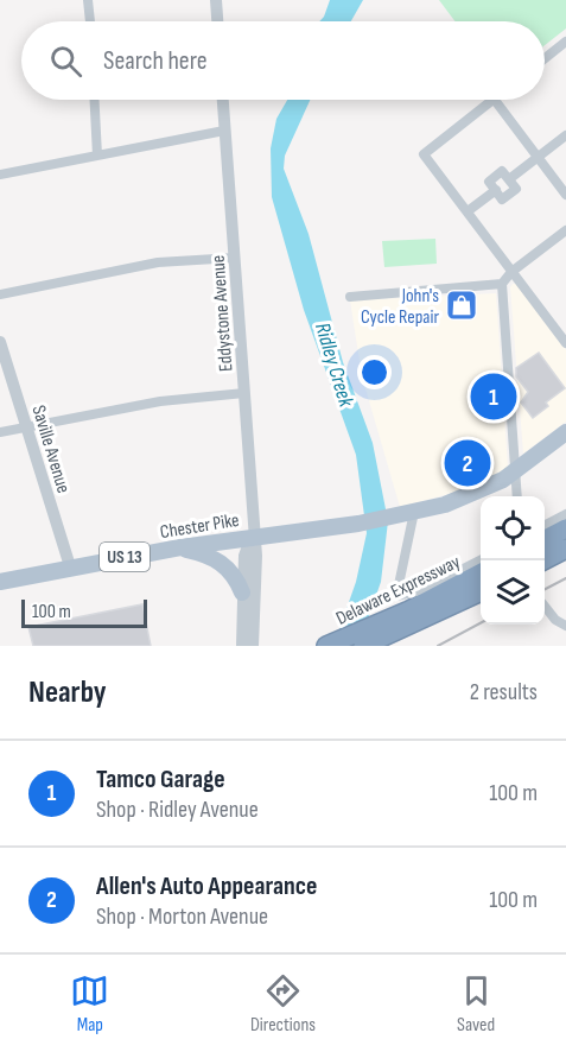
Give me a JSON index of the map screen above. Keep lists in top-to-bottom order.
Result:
{
  "streets": {
    "highway": ["Delaware Expressway"],
    "main road": ["Chester Pike", "US 13"],
    "street": ["Eddystone Avenue", "Saville Avenue"]
  },
  "crossings": [
    ["Eddystone Avenue", "Chester Pike"],
    ["Saville Avenue", "Chester Pike"],
    ["Chester Pike", "US 13"]
  ],
  "water": ["Ridley Creek"],
  "places": {
    "shop": ["John's Cycle Repair"]
  },
  "scale_bar": "100 m",
  "page": {
    "search": "Search here",
    "pins": ["1", "2"],
    "scale": "100 m",
    "heading": ["Nearby", "2 results"],
    "list": [
      {
        "mark": "1",
        "name": "Tamco Garage",
        "note": "Shop · Ridley Avenue",
        "value": "100 m"
      },
      {
        "mark": "2",
        "name": "Allen's Auto Appearance",
        "note": "Shop · Morton Avenue",
        "value": "100 m"
      }
    ],
    "nav": ["Map", "Directions", "Saved"]
  }
}
